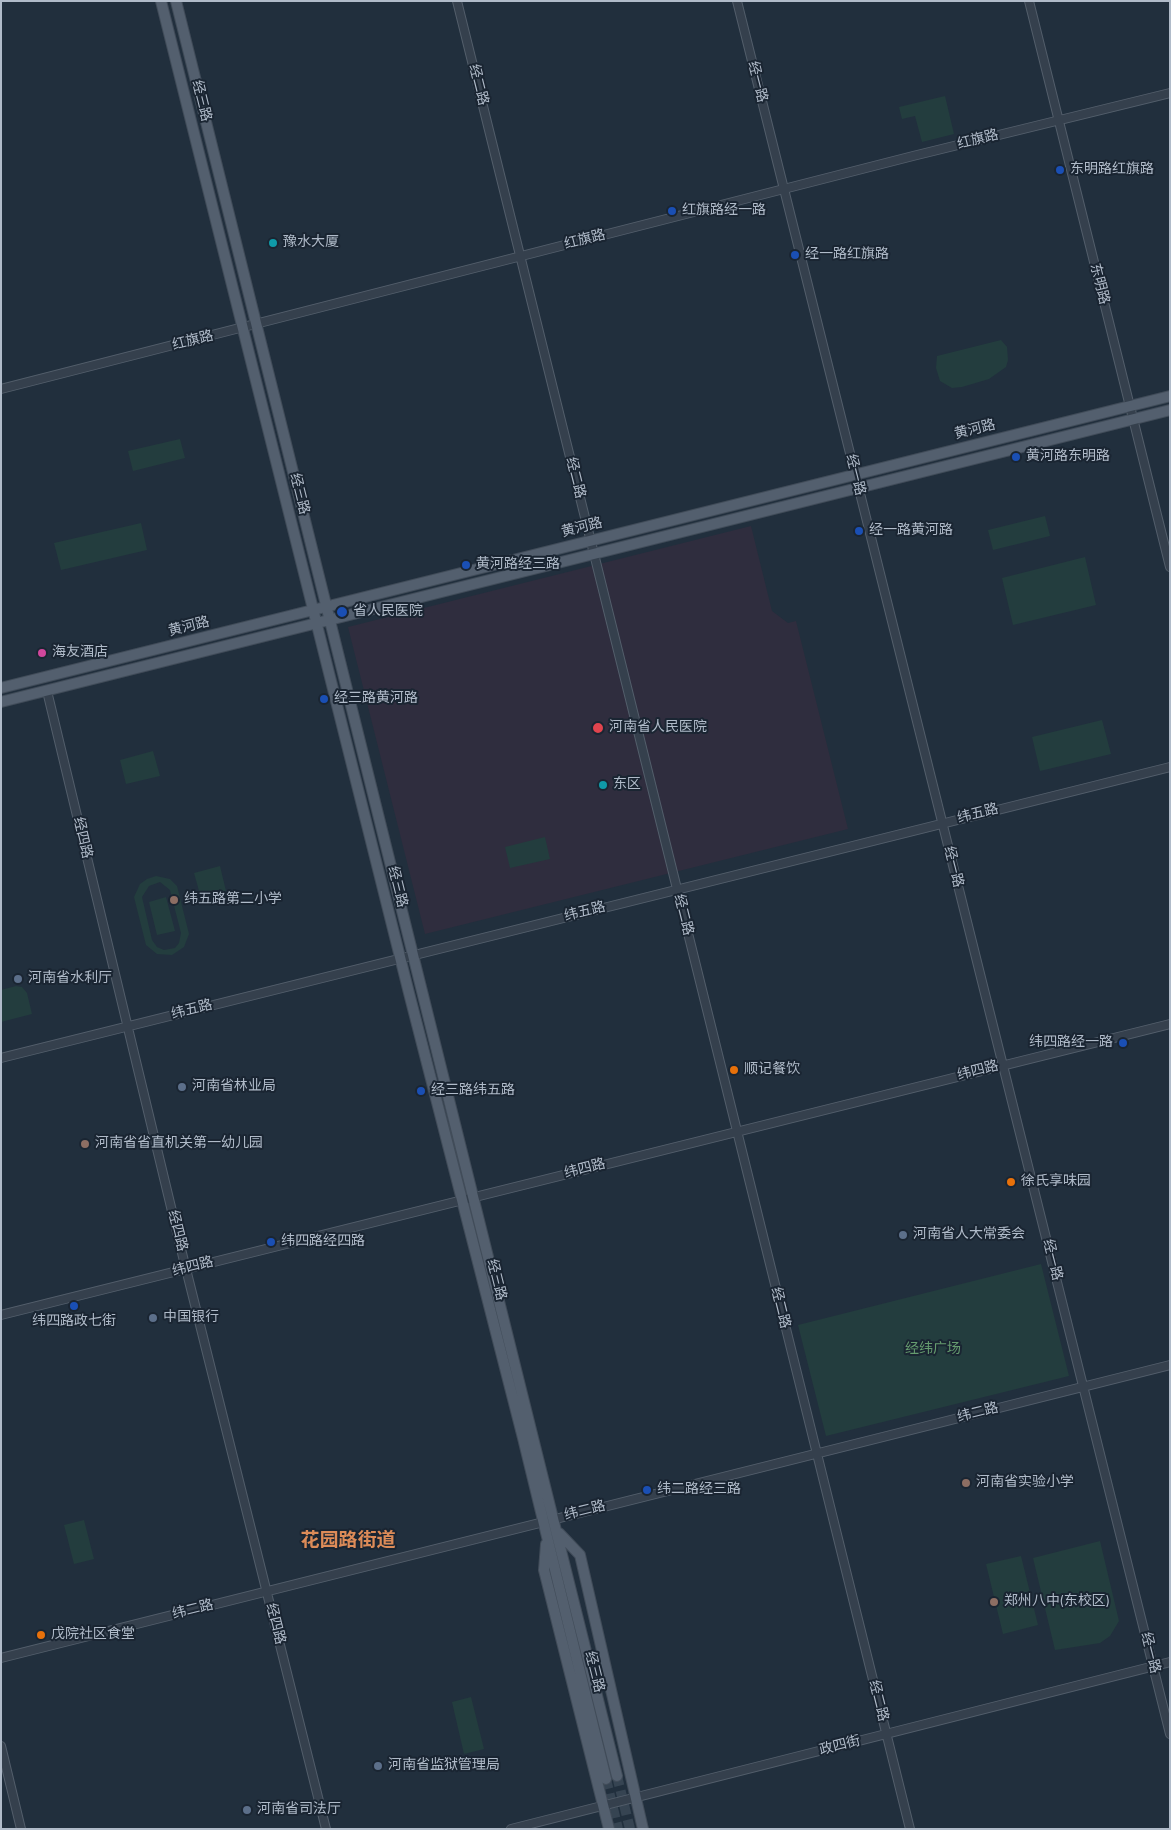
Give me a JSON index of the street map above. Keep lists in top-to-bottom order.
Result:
{
  "streets": {
    "main road": ["经三路", "黄河路"],
    "street": [
      "经一路",
      "经二路",
      "红旗路",
      "东明路",
      "纬五路",
      "经四路",
      "纬四路",
      "纬二路",
      "政四街"
    ]
  },
  "crossings": [
    ["经一路", "红旗路"],
    ["经一路", "黄河路"],
    ["经一路", "纬五路"],
    ["经一路", "纬四路"],
    ["经一路", "纬二路"],
    ["经一路", "政四街"],
    ["经二路", "红旗路"],
    ["经二路", "黄河路"],
    ["经二路", "纬五路"],
    ["经二路", "纬四路"],
    ["经二路", "纬二路"],
    ["经二路", "政四街"],
    ["经三路", "红旗路"],
    ["经三路", "黄河路"],
    ["经三路", "纬五路"],
    ["经三路", "纬四路"],
    ["经三路", "纬二路"],
    ["红旗路", "东明路"],
    ["东明路", "黄河路"],
    ["黄河路", "经四路"],
    ["纬五路", "经四路"],
    ["经四路", "纬四路"],
    ["经四路", "纬二路"]
  ],
  "districts": ["花园路街道"],
  "parks": ["经纬广场"],
  "places": [
    "东明路红旗路",
    "红旗路经一路",
    "豫水大厦",
    "经一路红旗路",
    "黄河路东明路",
    "经一路黄河路",
    "黄河路经三路",
    "省人民医院",
    "海友酒店",
    "经三路黄河路",
    "河南省人民医院",
    "东区",
    "纬五路第二小学",
    "河南省水利厅",
    "纬四路经一路",
    "顺记餐饮",
    "河南省林业局",
    "经三路纬五路",
    "河南省省直机关第一幼儿园",
    "徐氏享味园",
    "河南省人大常委会",
    "纬四路经四路",
    "纬四路政七街",
    "中国银行",
    "河南省实验小学",
    "纬二路经三路",
    "郑州八中(东校区)",
    "戊院社区食堂",
    "河南省监狱管理局",
    "河南省司法厅"
  ]
}
